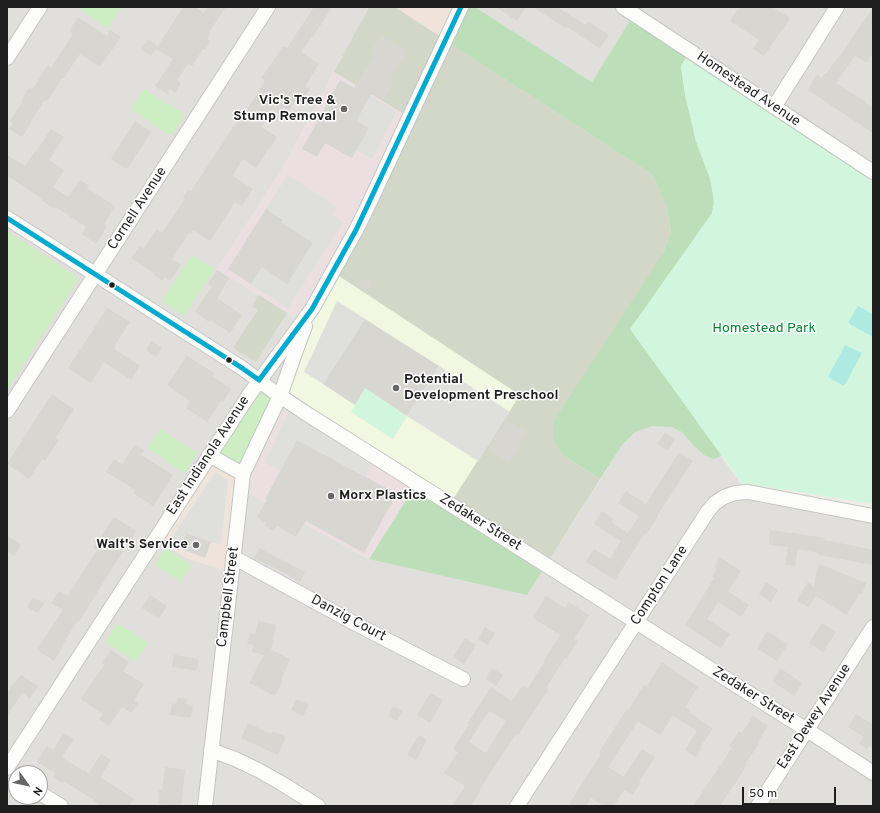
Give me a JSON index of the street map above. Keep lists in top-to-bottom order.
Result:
{
  "streets": {
    "street": [
      "Homestead Avenue",
      "Cornell Avenue",
      "East Indianola Avenue",
      "Zedaker Street",
      "Compton Lane",
      "Campbell Street",
      "Danzig Court",
      "East Dewey Avenue"
    ]
  },
  "crossings": [
    ["Cornell Avenue", "Zedaker Street"],
    ["East Indianola Avenue", "Zedaker Street"],
    ["East Indianola Avenue", "Campbell Street"],
    ["Zedaker Street", "Compton Lane"],
    ["Zedaker Street", "Campbell Street"],
    ["Zedaker Street", "East Dewey Avenue"],
    ["Campbell Street", "Danzig Court"]
  ],
  "parks": ["Homestead Park"],
  "places": [
    "Vic's Tree & Stump Removal",
    "Potential Development Preschool",
    "Morx Plastics",
    "Walt's Service"
  ],
  "scale_bar": "50 m",
  "north": "bottom right"
}
